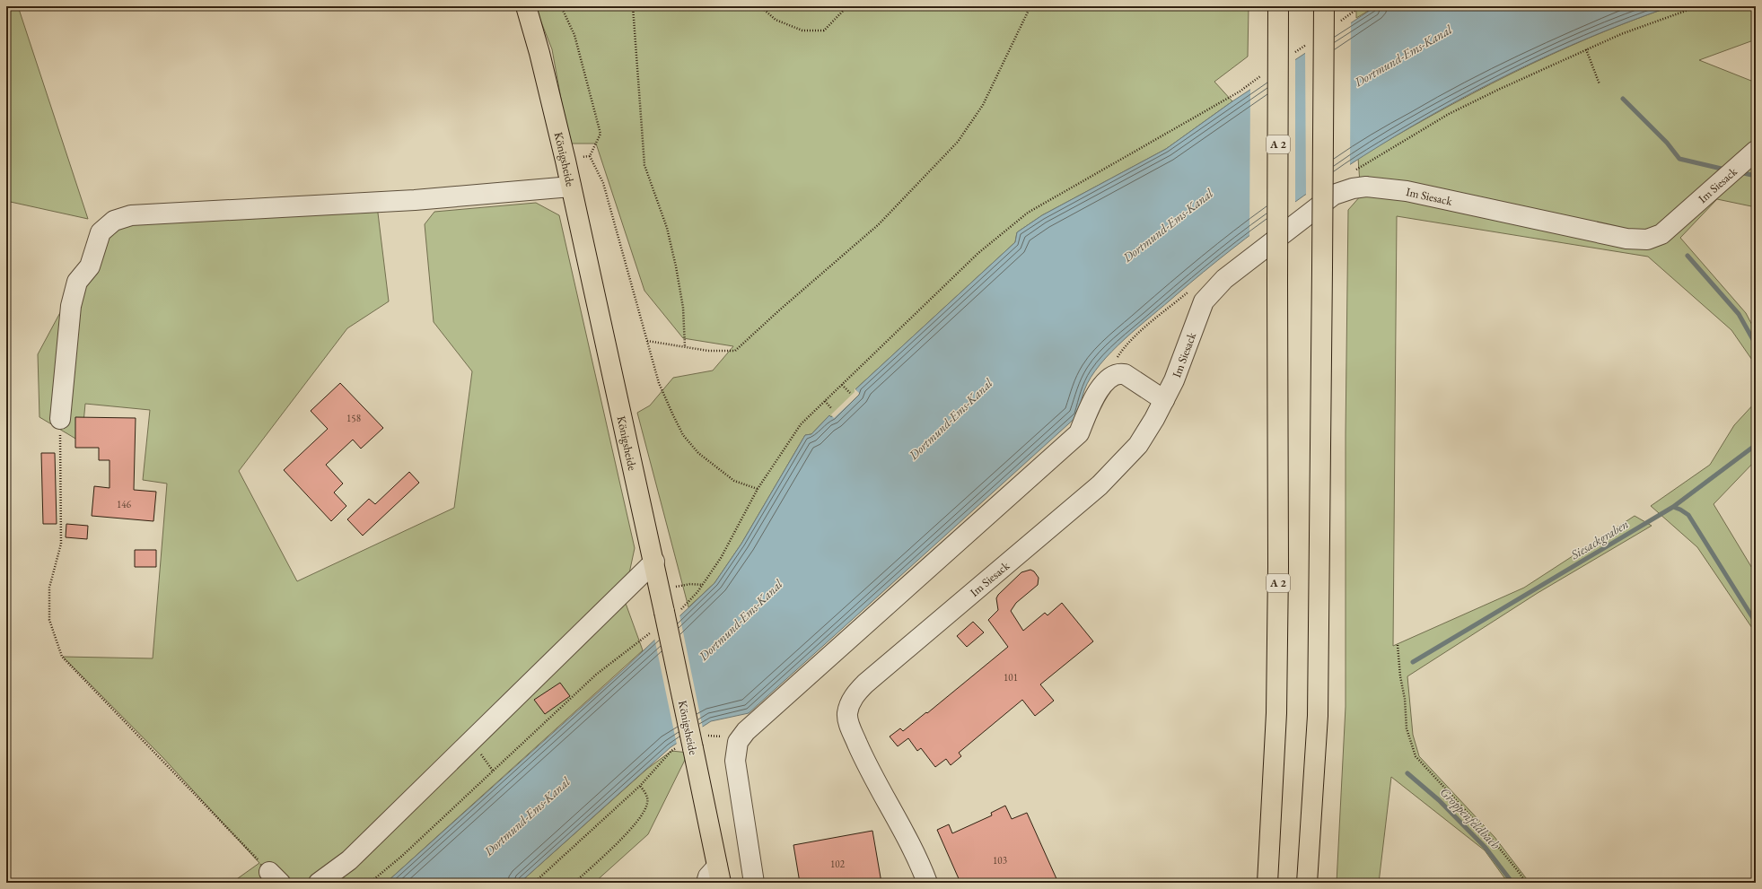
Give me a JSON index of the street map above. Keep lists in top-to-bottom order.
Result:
{
  "streets": {
    "main road": ["A 2", "Königsheide"],
    "street": ["Im Siesack"]
  },
  "water": ["Dortmund-Ems-Kanal", "Siesackgraben", "Groppenfeldbach"],
  "house_numbers": [
    "158",
    "146",
    "101",
    "103",
    "102"
  ]
}
